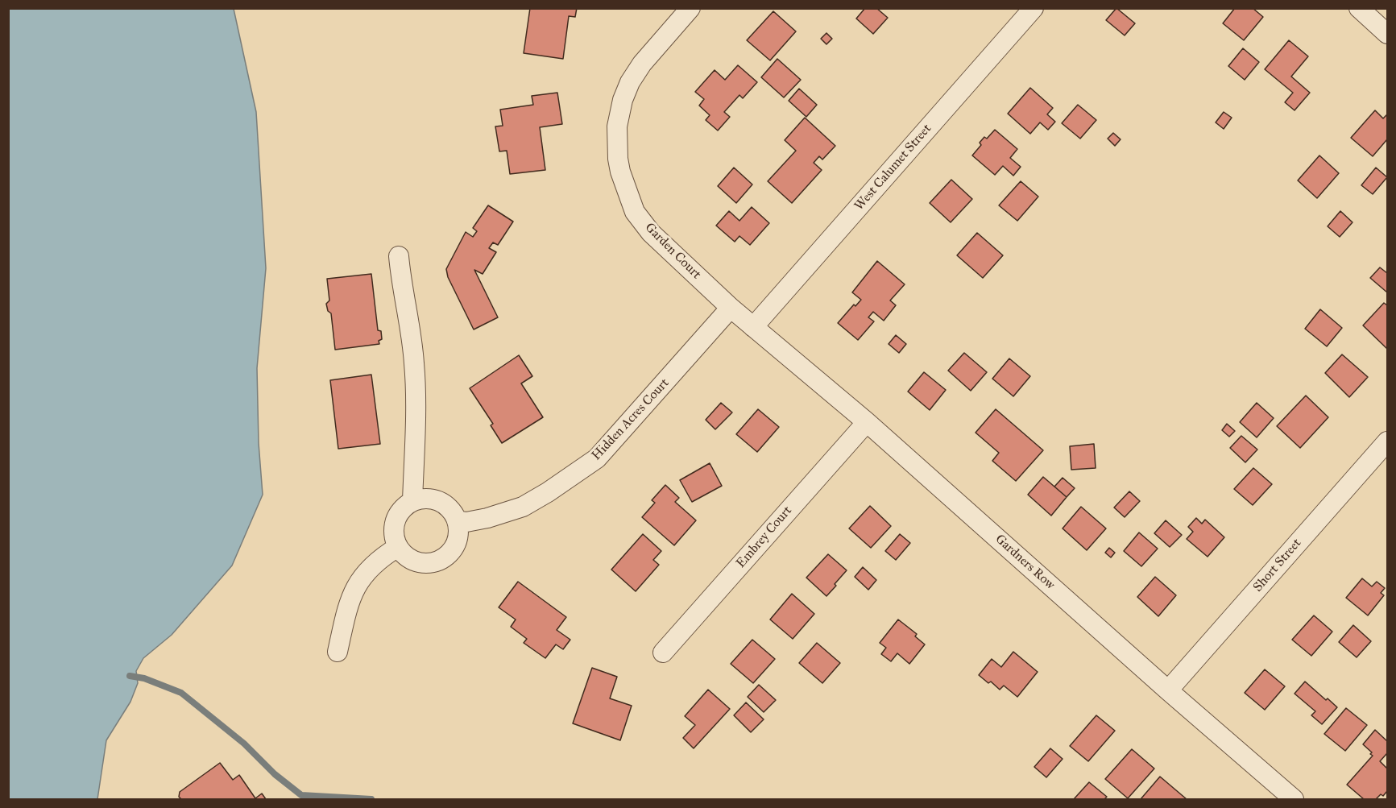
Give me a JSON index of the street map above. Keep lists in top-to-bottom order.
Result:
{
  "streets": {
    "street": [
      "West Calumet Street",
      "Garden Court",
      "Hidden Acres Court",
      "Embrey Court",
      "Gardners Row",
      "Short Street"
    ]
  },
  "crossings": [
    ["West Calumet Street", "Garden Court"],
    ["West Calumet Street", "Gardners Row"],
    ["Garden Court", "Hidden Acres Court"],
    ["Garden Court", "Gardners Row"],
    ["Embrey Court", "Gardners Row"],
    ["Gardners Row", "Short Street"]
  ]
}
